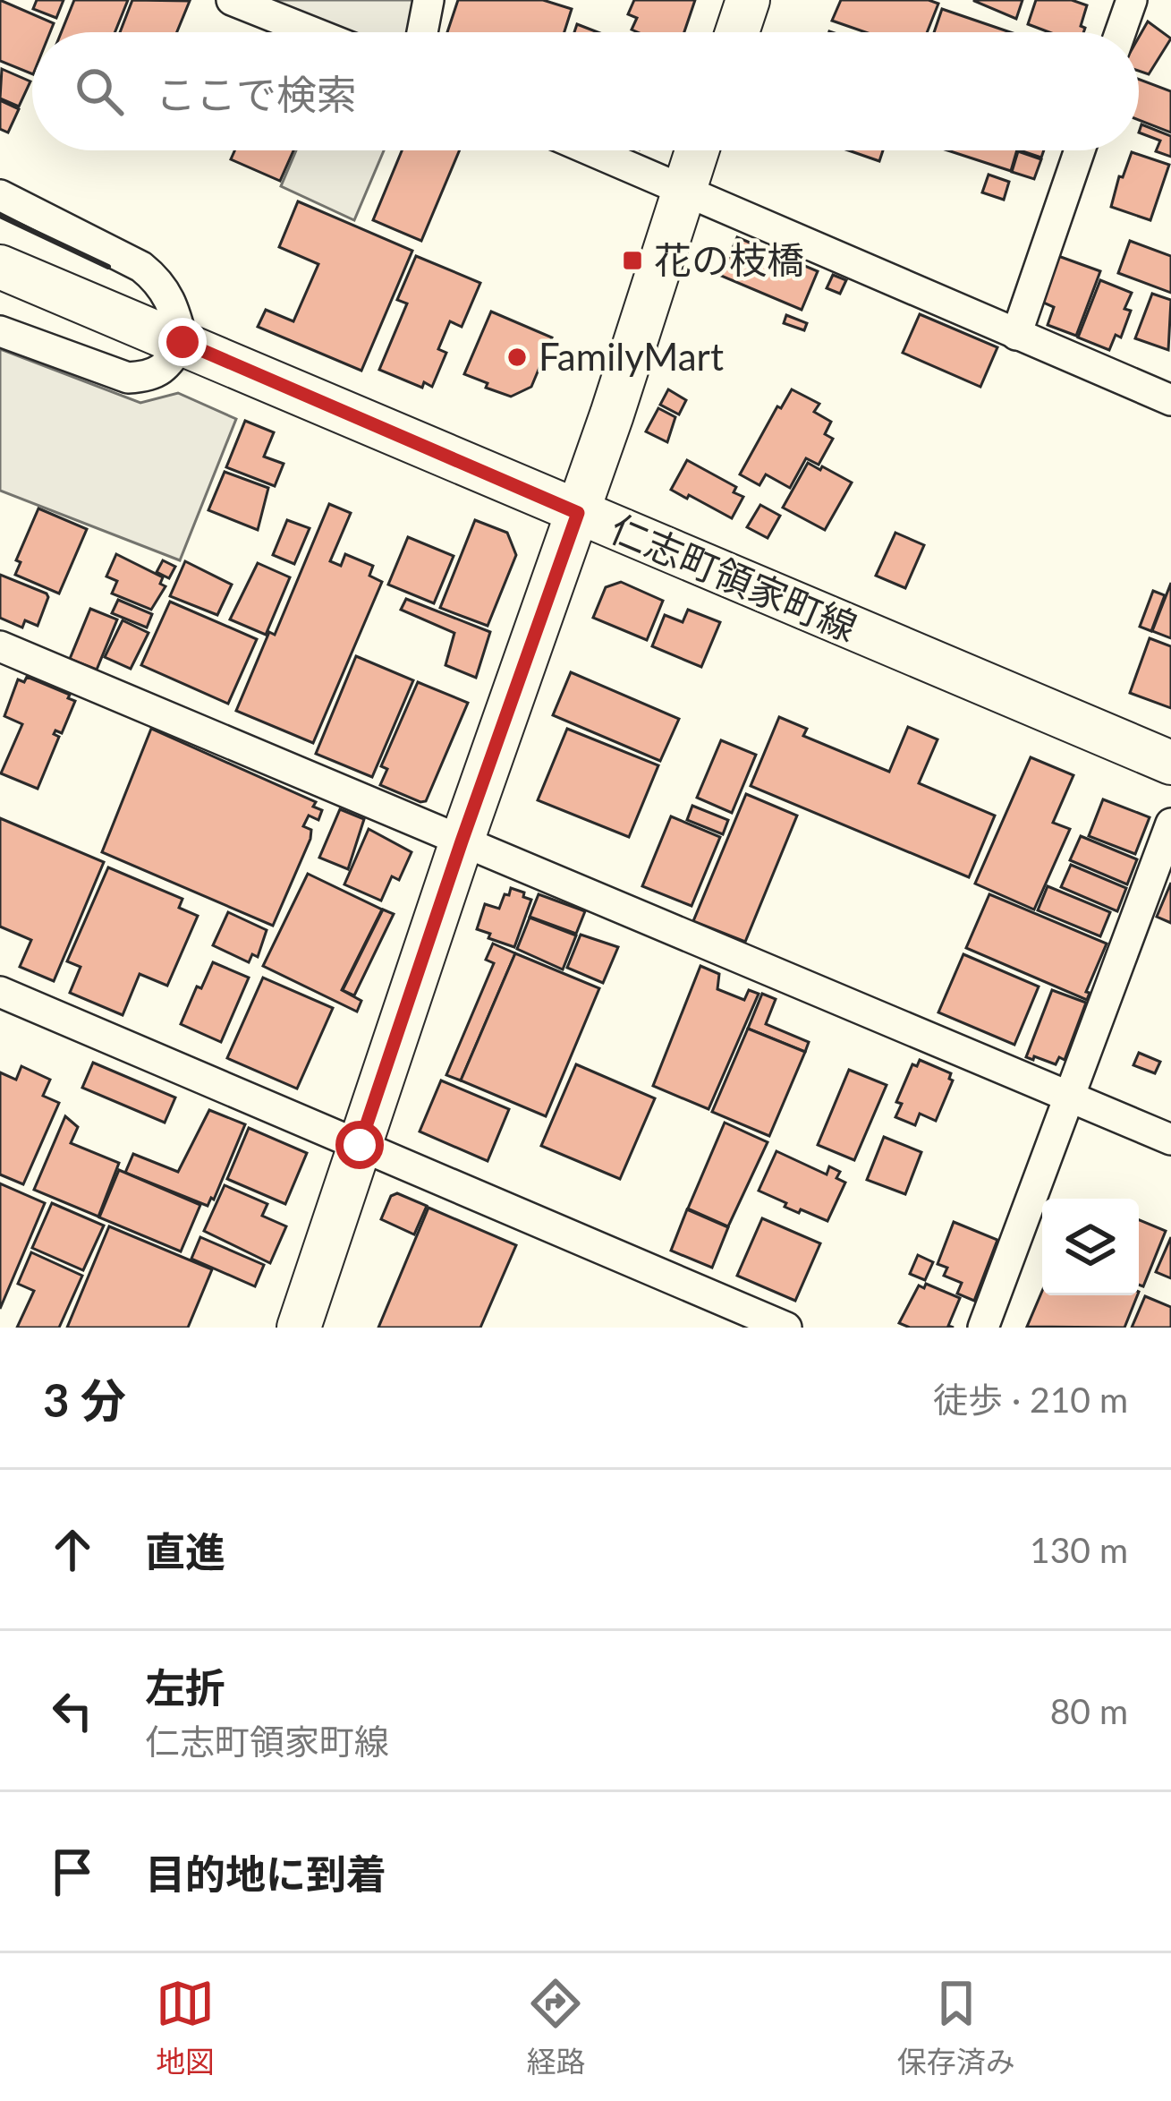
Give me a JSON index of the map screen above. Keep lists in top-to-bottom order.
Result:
{
  "streets": {
    "street": ["仁志町領家町線"]
  },
  "places": {
    "transit": ["花の枝橋"],
    "other": ["FamilyMart"]
  },
  "page": {
    "search": "ここで検索",
    "heading": ["3 分", "徒歩 · 210 m"],
    "list": [
      ["直進", "130 m"],
      ["左折", "仁志町領家町線", "80 m"],
      "目的地に到着"
    ],
    "nav": ["地図", "経路", "保存済み"]
  }
}
